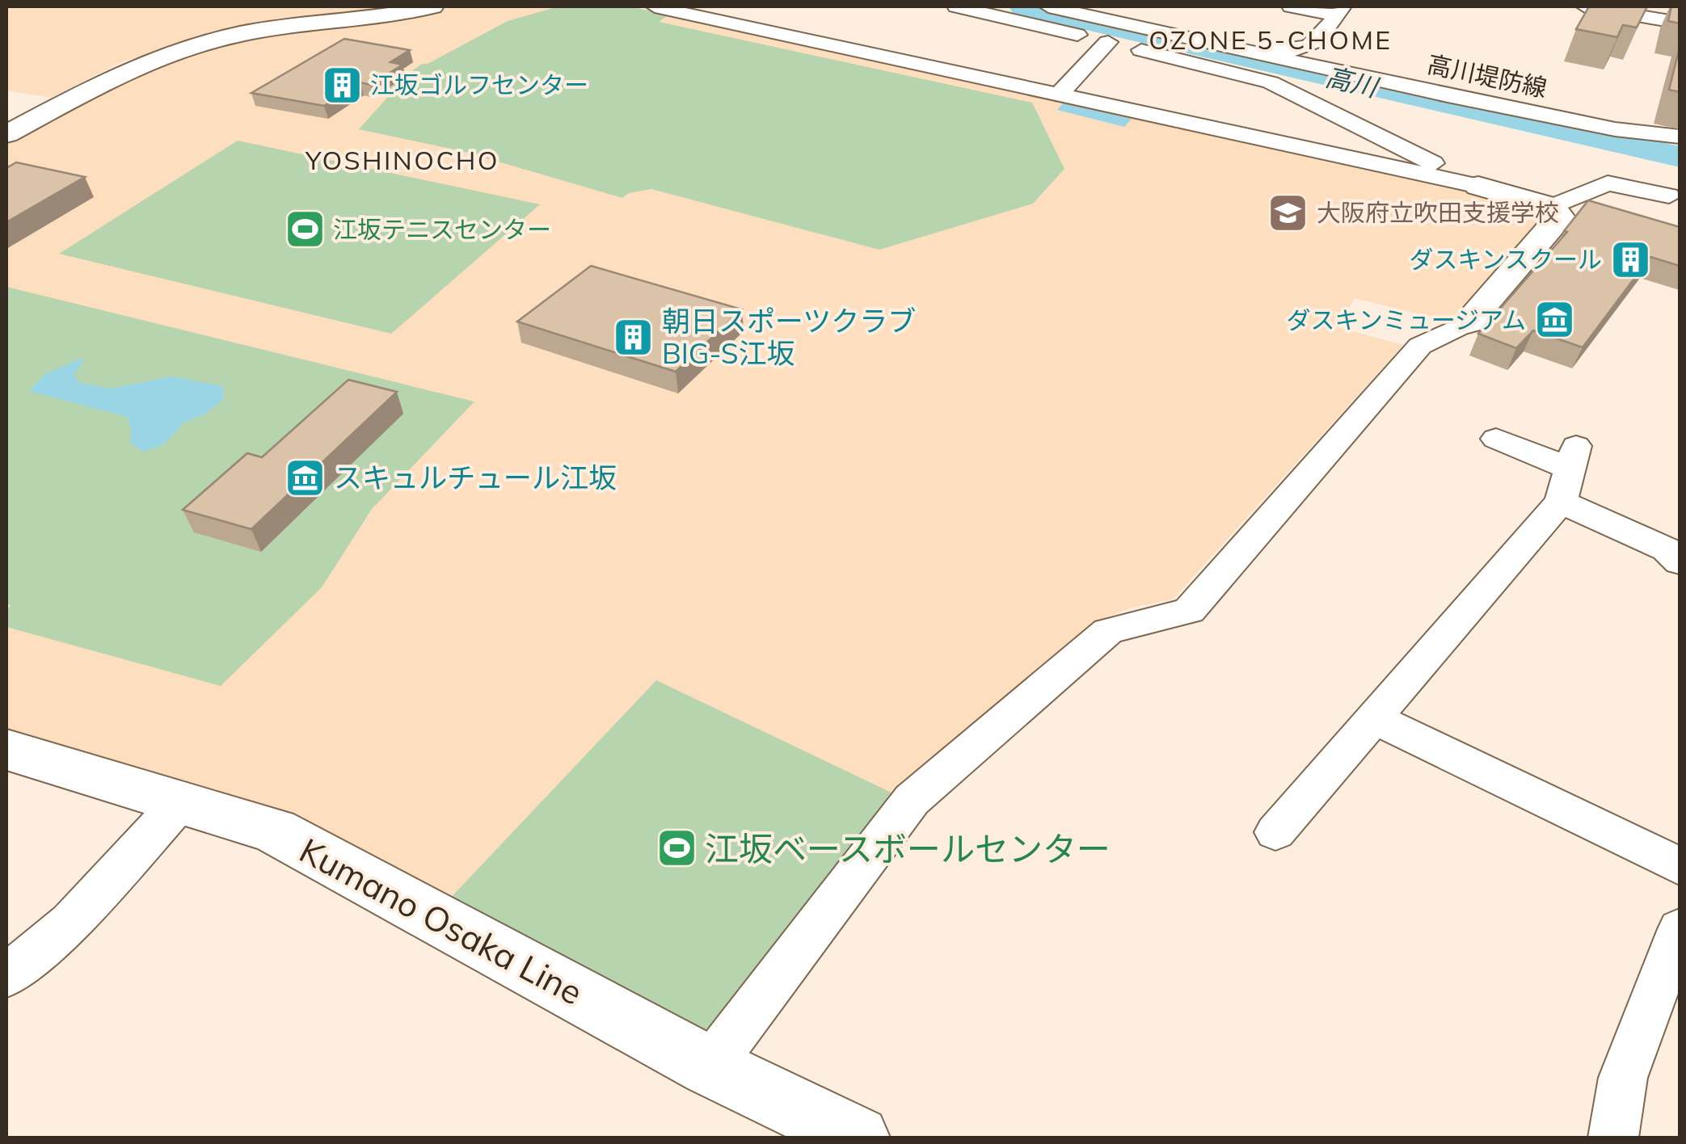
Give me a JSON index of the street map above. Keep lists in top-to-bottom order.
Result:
{
  "streets": {
    "main road": ["Kumano Osaka Line"],
    "street": ["高川堤防線"]
  },
  "districts": ["OZONE 5-CHOME", "YOSHINOCHO"],
  "water": ["高川"],
  "places": {
    "building": ["江坂ゴルフセンター", "ダスキンスクール", "朝日スポーツクラブ BIG-S江坂"],
    "school or university": ["大阪府立吹田支援学校"],
    "sports": ["江坂テニスセンター", "江坂ベースボールセンター"],
    "museum": ["ダスキンミュージアム", "スキュルチュール江坂"]
  }
}
